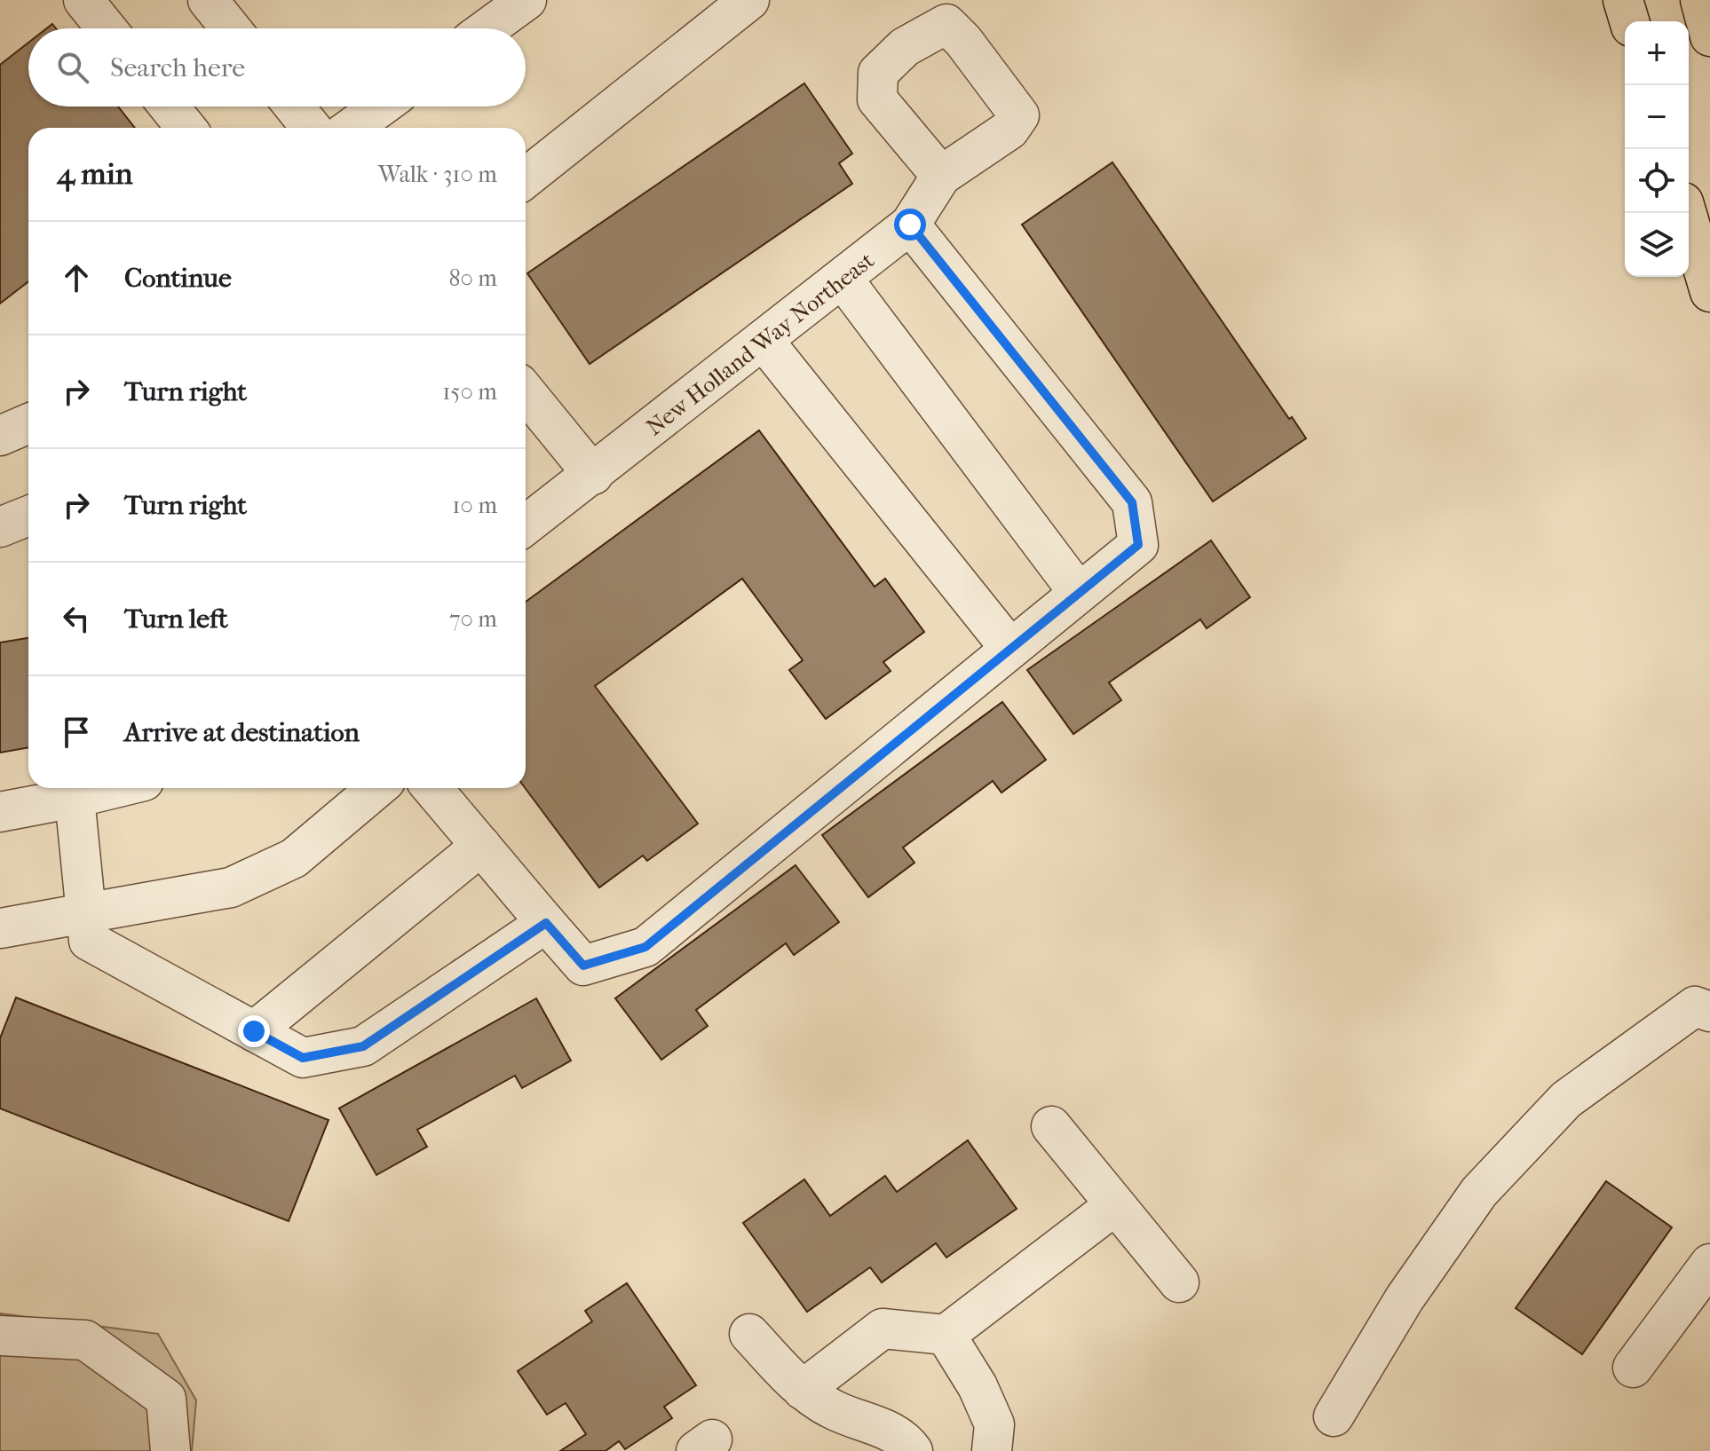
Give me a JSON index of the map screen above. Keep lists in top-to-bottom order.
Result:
{
  "streets": {
    "street": ["New Holland Way Northeast"]
  },
  "page": {
    "map_buttons": ["+", "−"],
    "search": "Search here",
    "heading": ["4 min", "Walk · 310 m"],
    "list": [
      ["Continue", "80 m"],
      ["Turn right", "150 m"],
      ["Turn right", "10 m"],
      ["Turn left", "70 m"],
      "Arrive at destination"
    ]
  }
}
